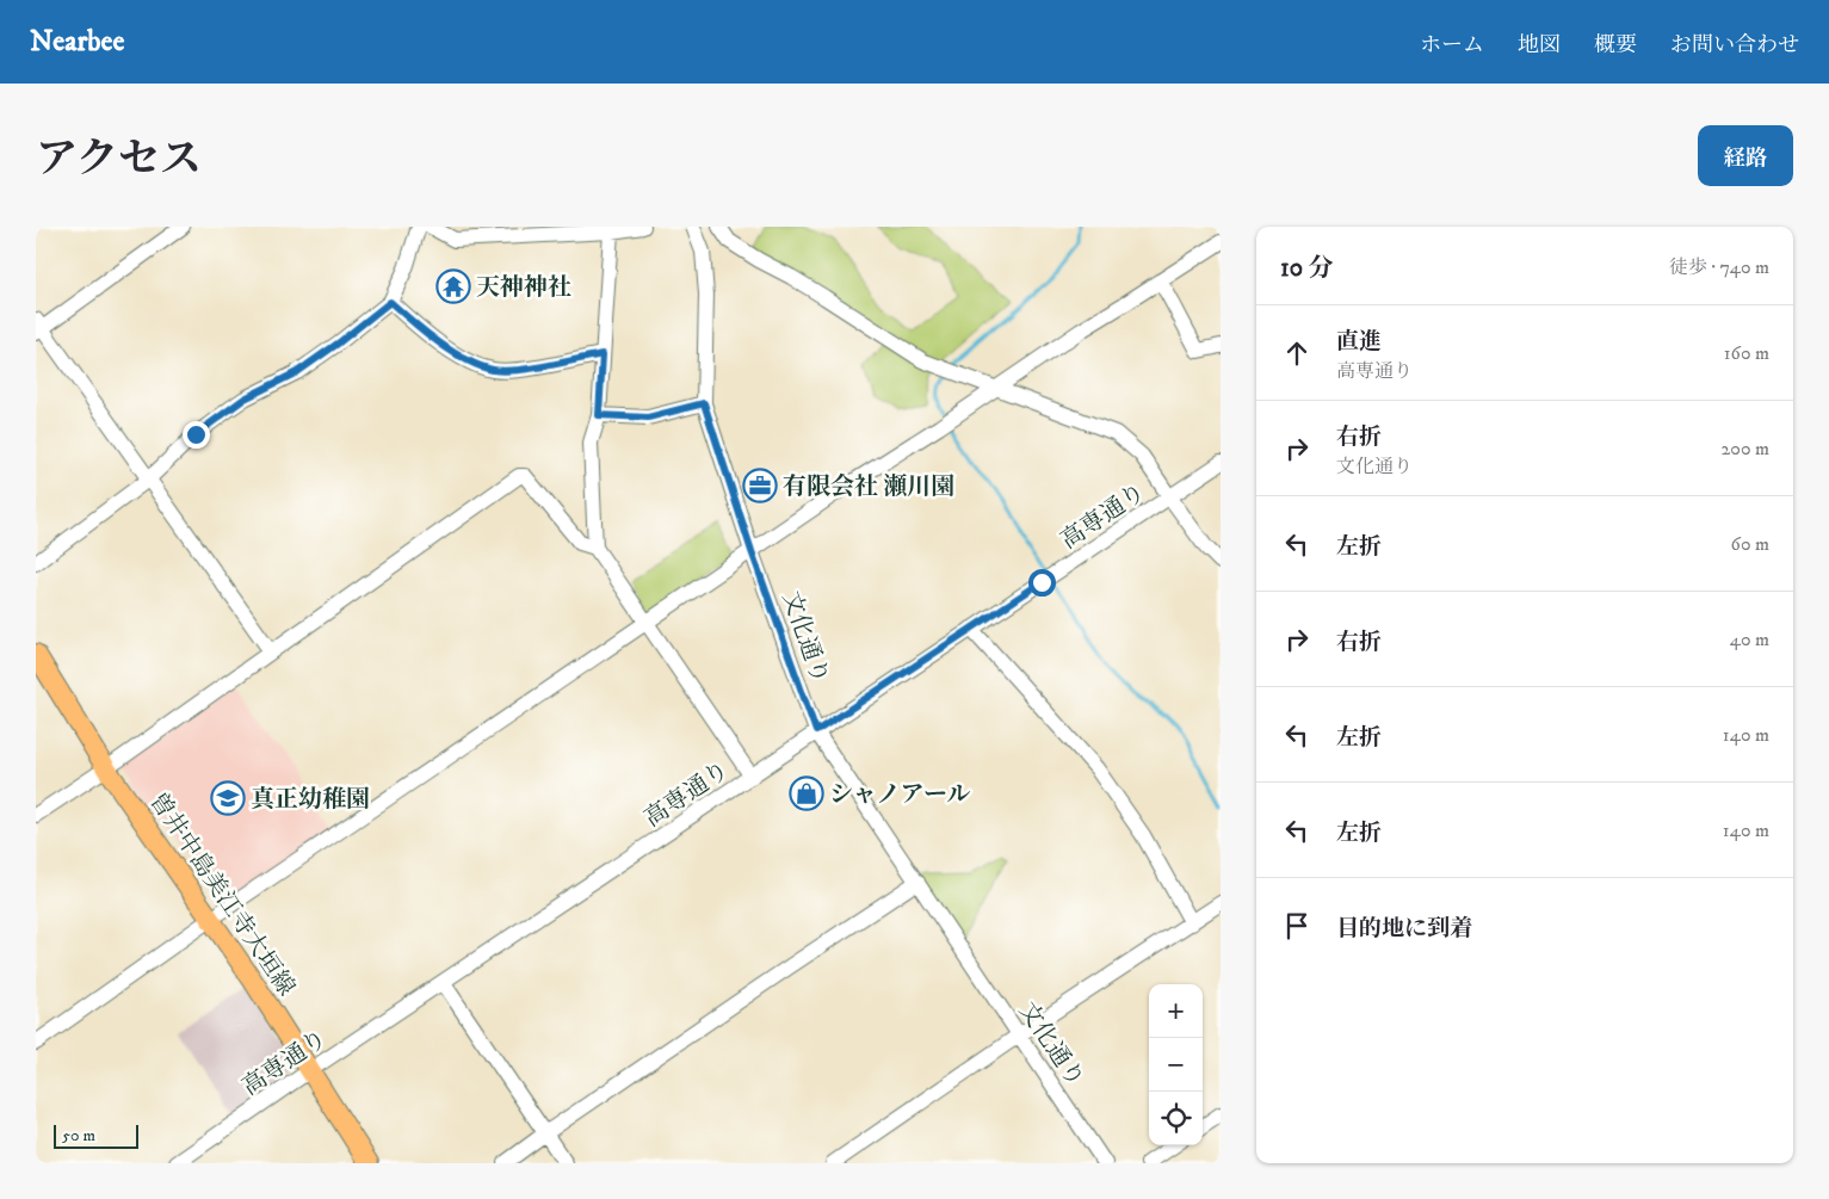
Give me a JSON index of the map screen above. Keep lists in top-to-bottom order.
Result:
{
  "streets": {
    "main road": ["曽井中島美江寺大垣線"],
    "street": ["高専通り", "文化通り"]
  },
  "crossings": [
    ["高専通り", "文化通り"],
    ["高専通り", "曽井中島美江寺大垣線"]
  ],
  "places": {
    "temple": ["天神神社"],
    "office": ["有限会社 瀬川園"],
    "shop": ["シャノアール"],
    "school or university": ["真正幼稚園"]
  },
  "scale_bar": "50 m",
  "page": {
    "header": "Nearbee",
    "nav": [
      "ホーム",
      "地図",
      "概要",
      "お問い合わせ"
    ],
    "title": "アクセス",
    "buttons": "経路",
    "heading": ["10 分", "徒歩 · 740 m"],
    "list": [
      ["直進", "高専通り", "160 m"],
      ["右折", "文化通り", "200 m"],
      ["左折", "60 m"],
      ["右折", "40 m"],
      ["左折", "140 m"],
      ["左折", "140 m"],
      "目的地に到着"
    ],
    "map_buttons": ["+", "−"],
    "scale": "50 m"
  }
}
